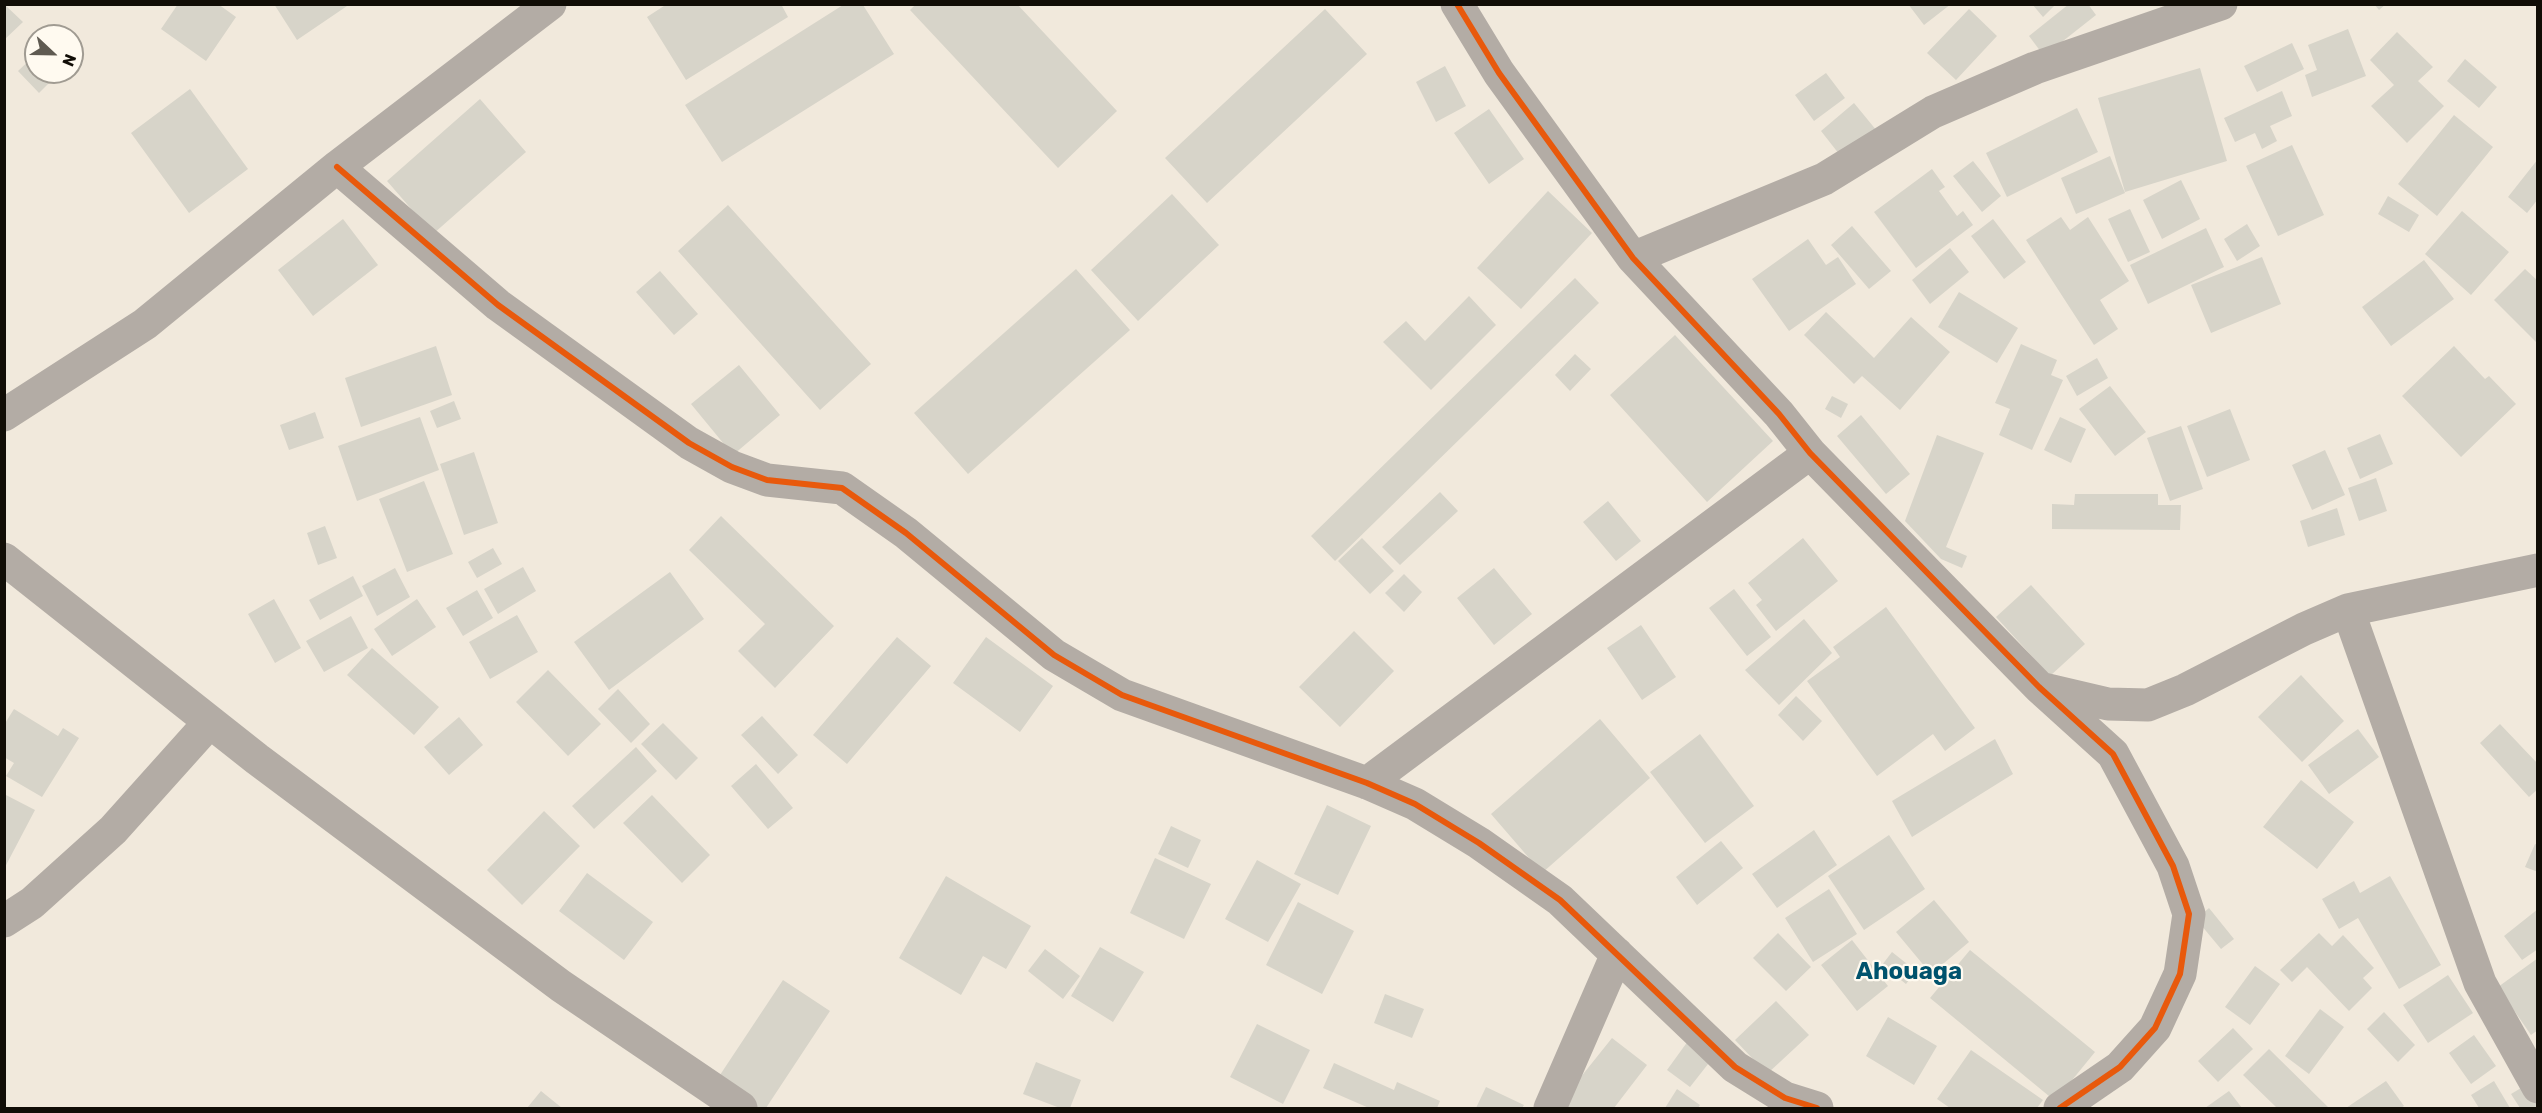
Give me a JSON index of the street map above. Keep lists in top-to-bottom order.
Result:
{
  "districts": ["Ahouaga"],
  "north": "right"
}
